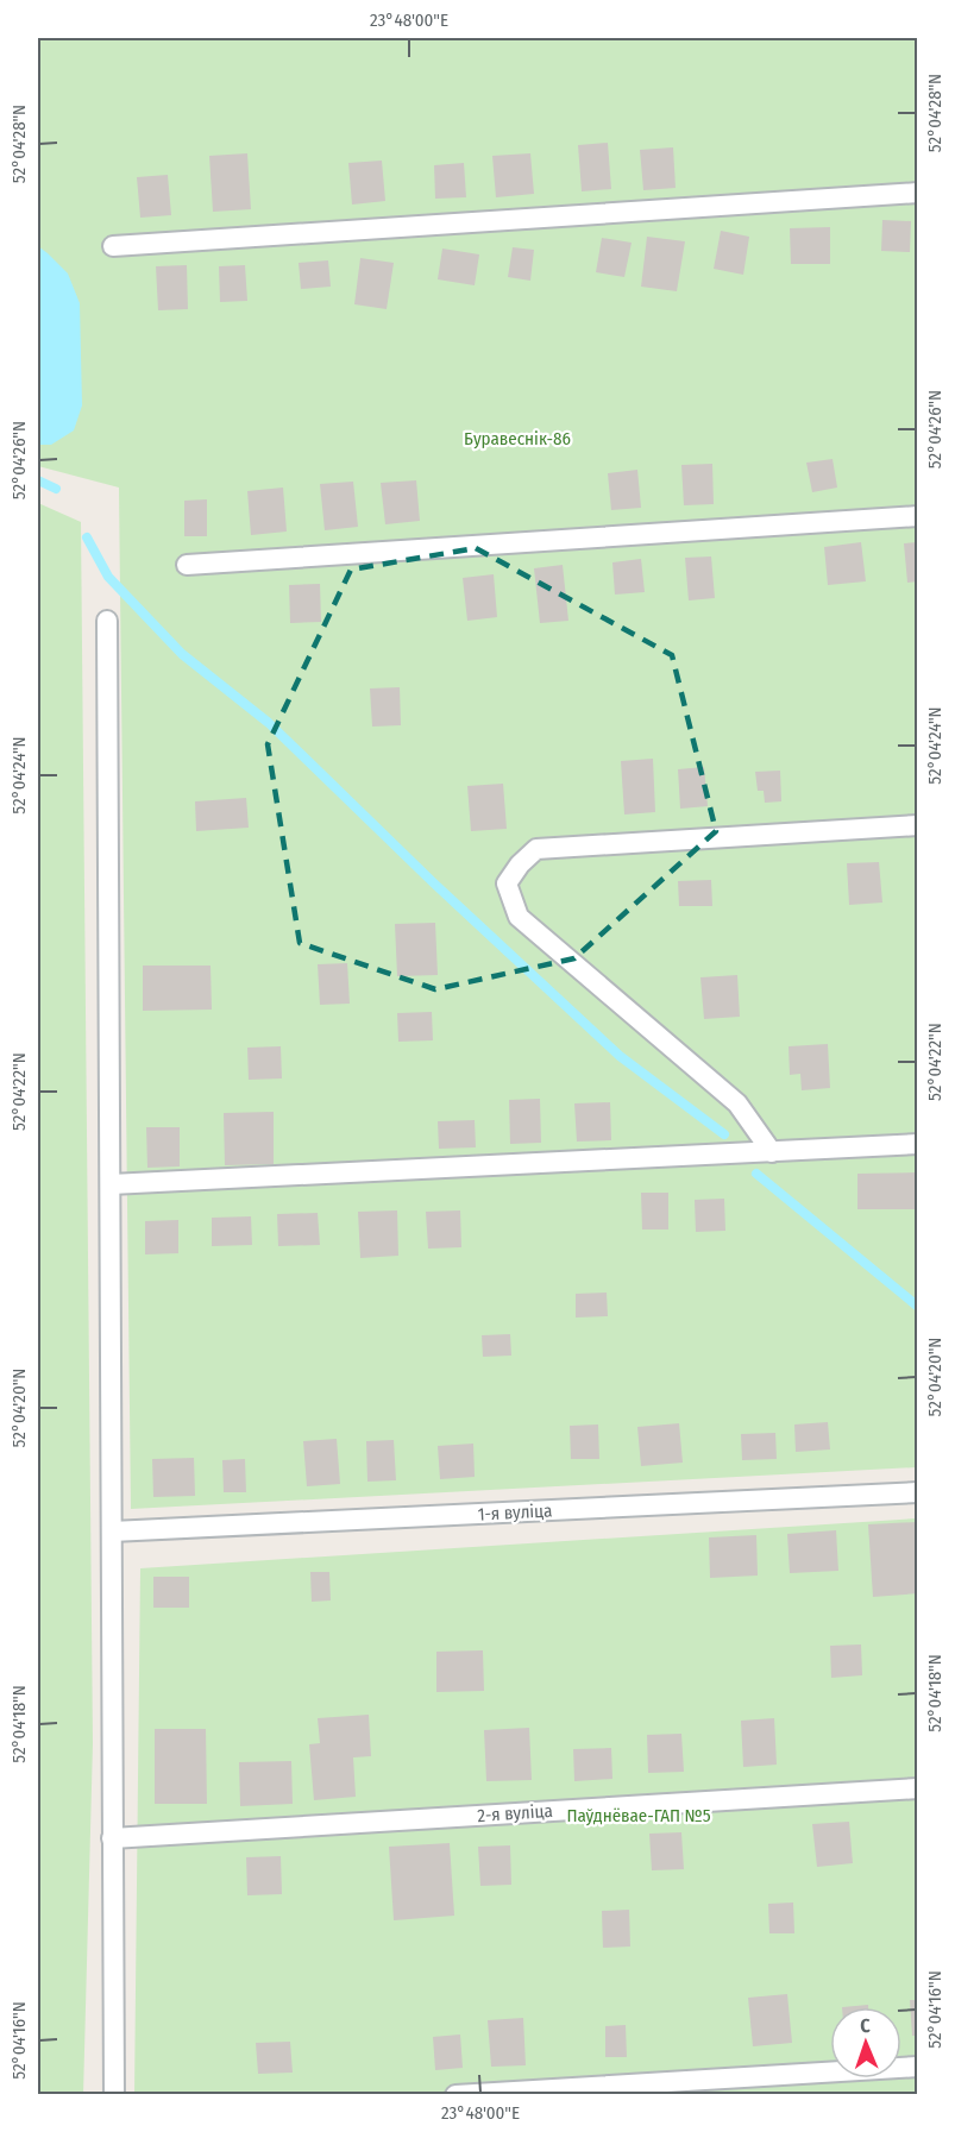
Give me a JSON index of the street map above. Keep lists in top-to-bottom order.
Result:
{
  "streets": {
    "lane": ["1-я вуліца", "2-я вуліца"]
  },
  "parks": ["Буравеснік-86", "Паўднёвае-ГАП №5"],
  "north": "top",
  "coordinates": [
    "23°48'00\"E",
    "52°04'28\"N",
    "52°04'26\"N",
    "52°04'24\"N",
    "52°04'22\"N",
    "52°04'20\"N",
    "52°04'18\"N",
    "52°04'16\"N"
  ]
}
